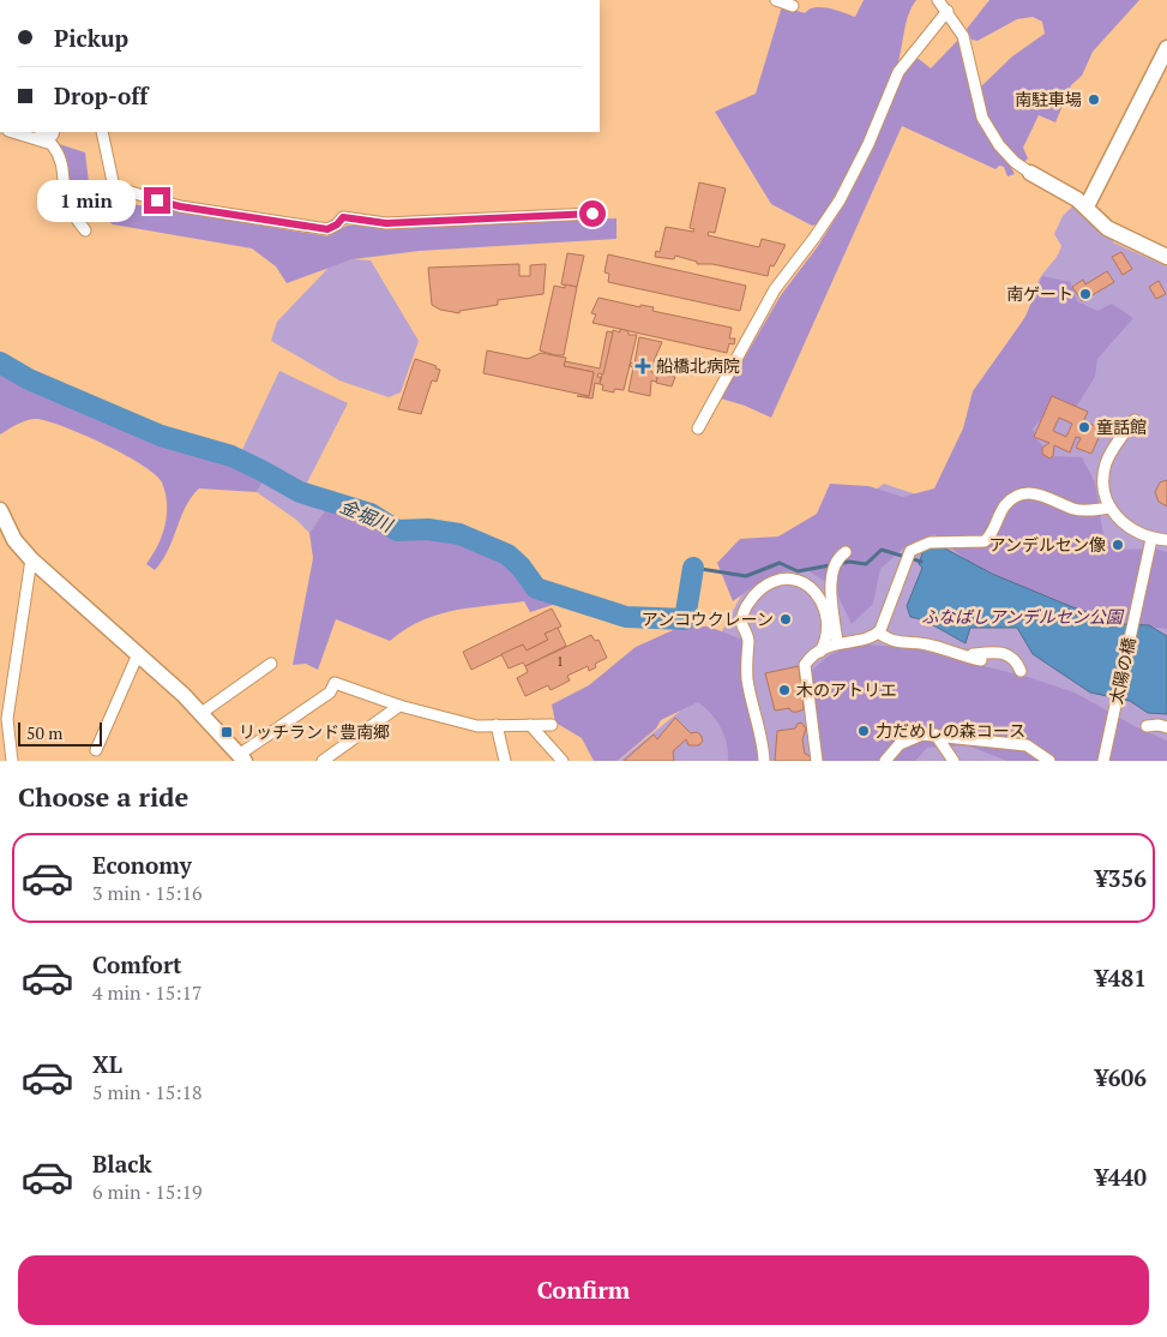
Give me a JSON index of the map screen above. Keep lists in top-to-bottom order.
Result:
{
  "streets": {
    "street": ["太陽の橋"]
  },
  "water": ["金堀川"],
  "parks": ["ふなばしアンデルセン公園"],
  "places": {
    "other": [
      "南駐車場",
      "南ゲート",
      "童話館",
      "アンデルセン像",
      "アンコウクレーン",
      "木のアトリエ",
      "力だめしの森コース"
    ],
    "health": ["船橋北病院"],
    "transit": ["リッチランド豊南郷"]
  },
  "house_numbers": ["1"],
  "scale_bar": "50 m",
  "page": {
    "banner": ["Pickup", "Drop-off"],
    "bubble": "1 min",
    "scale": "50 m",
    "heading": "Choose a ride",
    "list": [
      {
        "name": "Economy",
        "note": "3 min · 15:16",
        "value": "¥356"
      },
      {
        "name": "Comfort",
        "note": "4 min · 15:17",
        "value": "¥481"
      },
      {
        "name": "XL",
        "note": "5 min · 15:18",
        "value": "¥606"
      },
      {
        "name": "Black",
        "note": "6 min · 15:19",
        "value": "¥440"
      }
    ],
    "buttons": "Confirm"
  }
}
